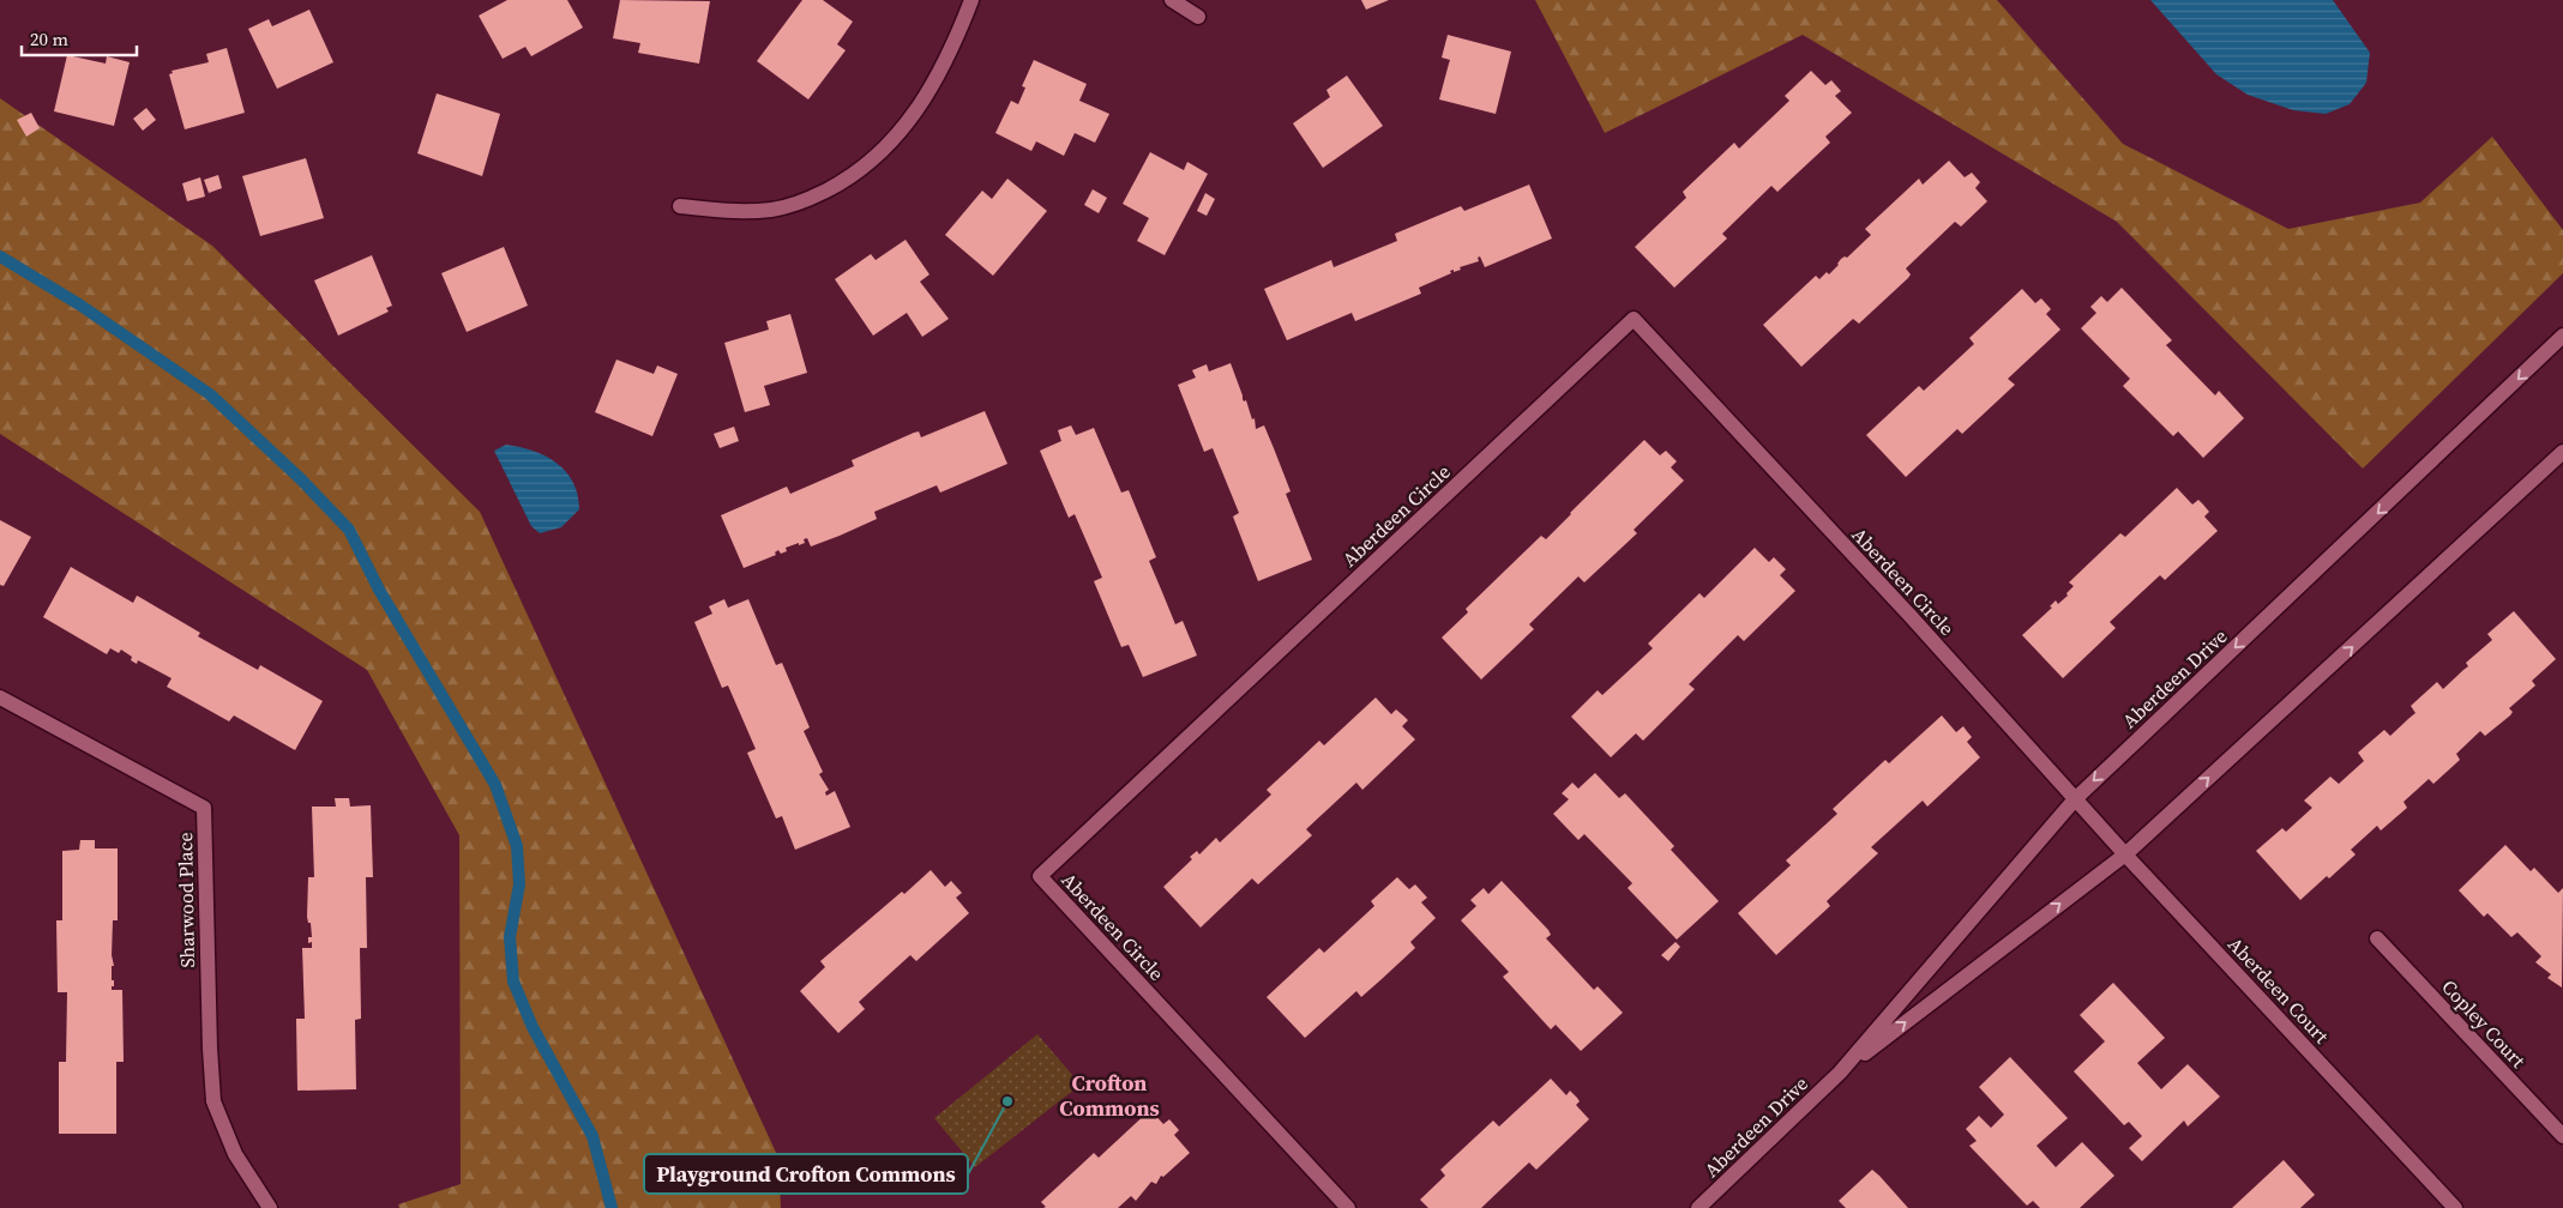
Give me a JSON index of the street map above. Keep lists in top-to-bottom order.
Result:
{
  "streets": {
    "street": [
      "Aberdeen Circle",
      "Aberdeen Drive",
      "Sharwood Place",
      "Aberdeen Court",
      "Copley Court"
    ]
  },
  "crossings": [
    ["Aberdeen Circle", "Aberdeen Drive"],
    ["Aberdeen Circle", "Aberdeen Court"],
    ["Aberdeen Drive", "Aberdeen Court"]
  ],
  "districts": ["Crofton Commons"],
  "places": ["Playground Crofton Commons"],
  "scale_bar": "20 m"
}
